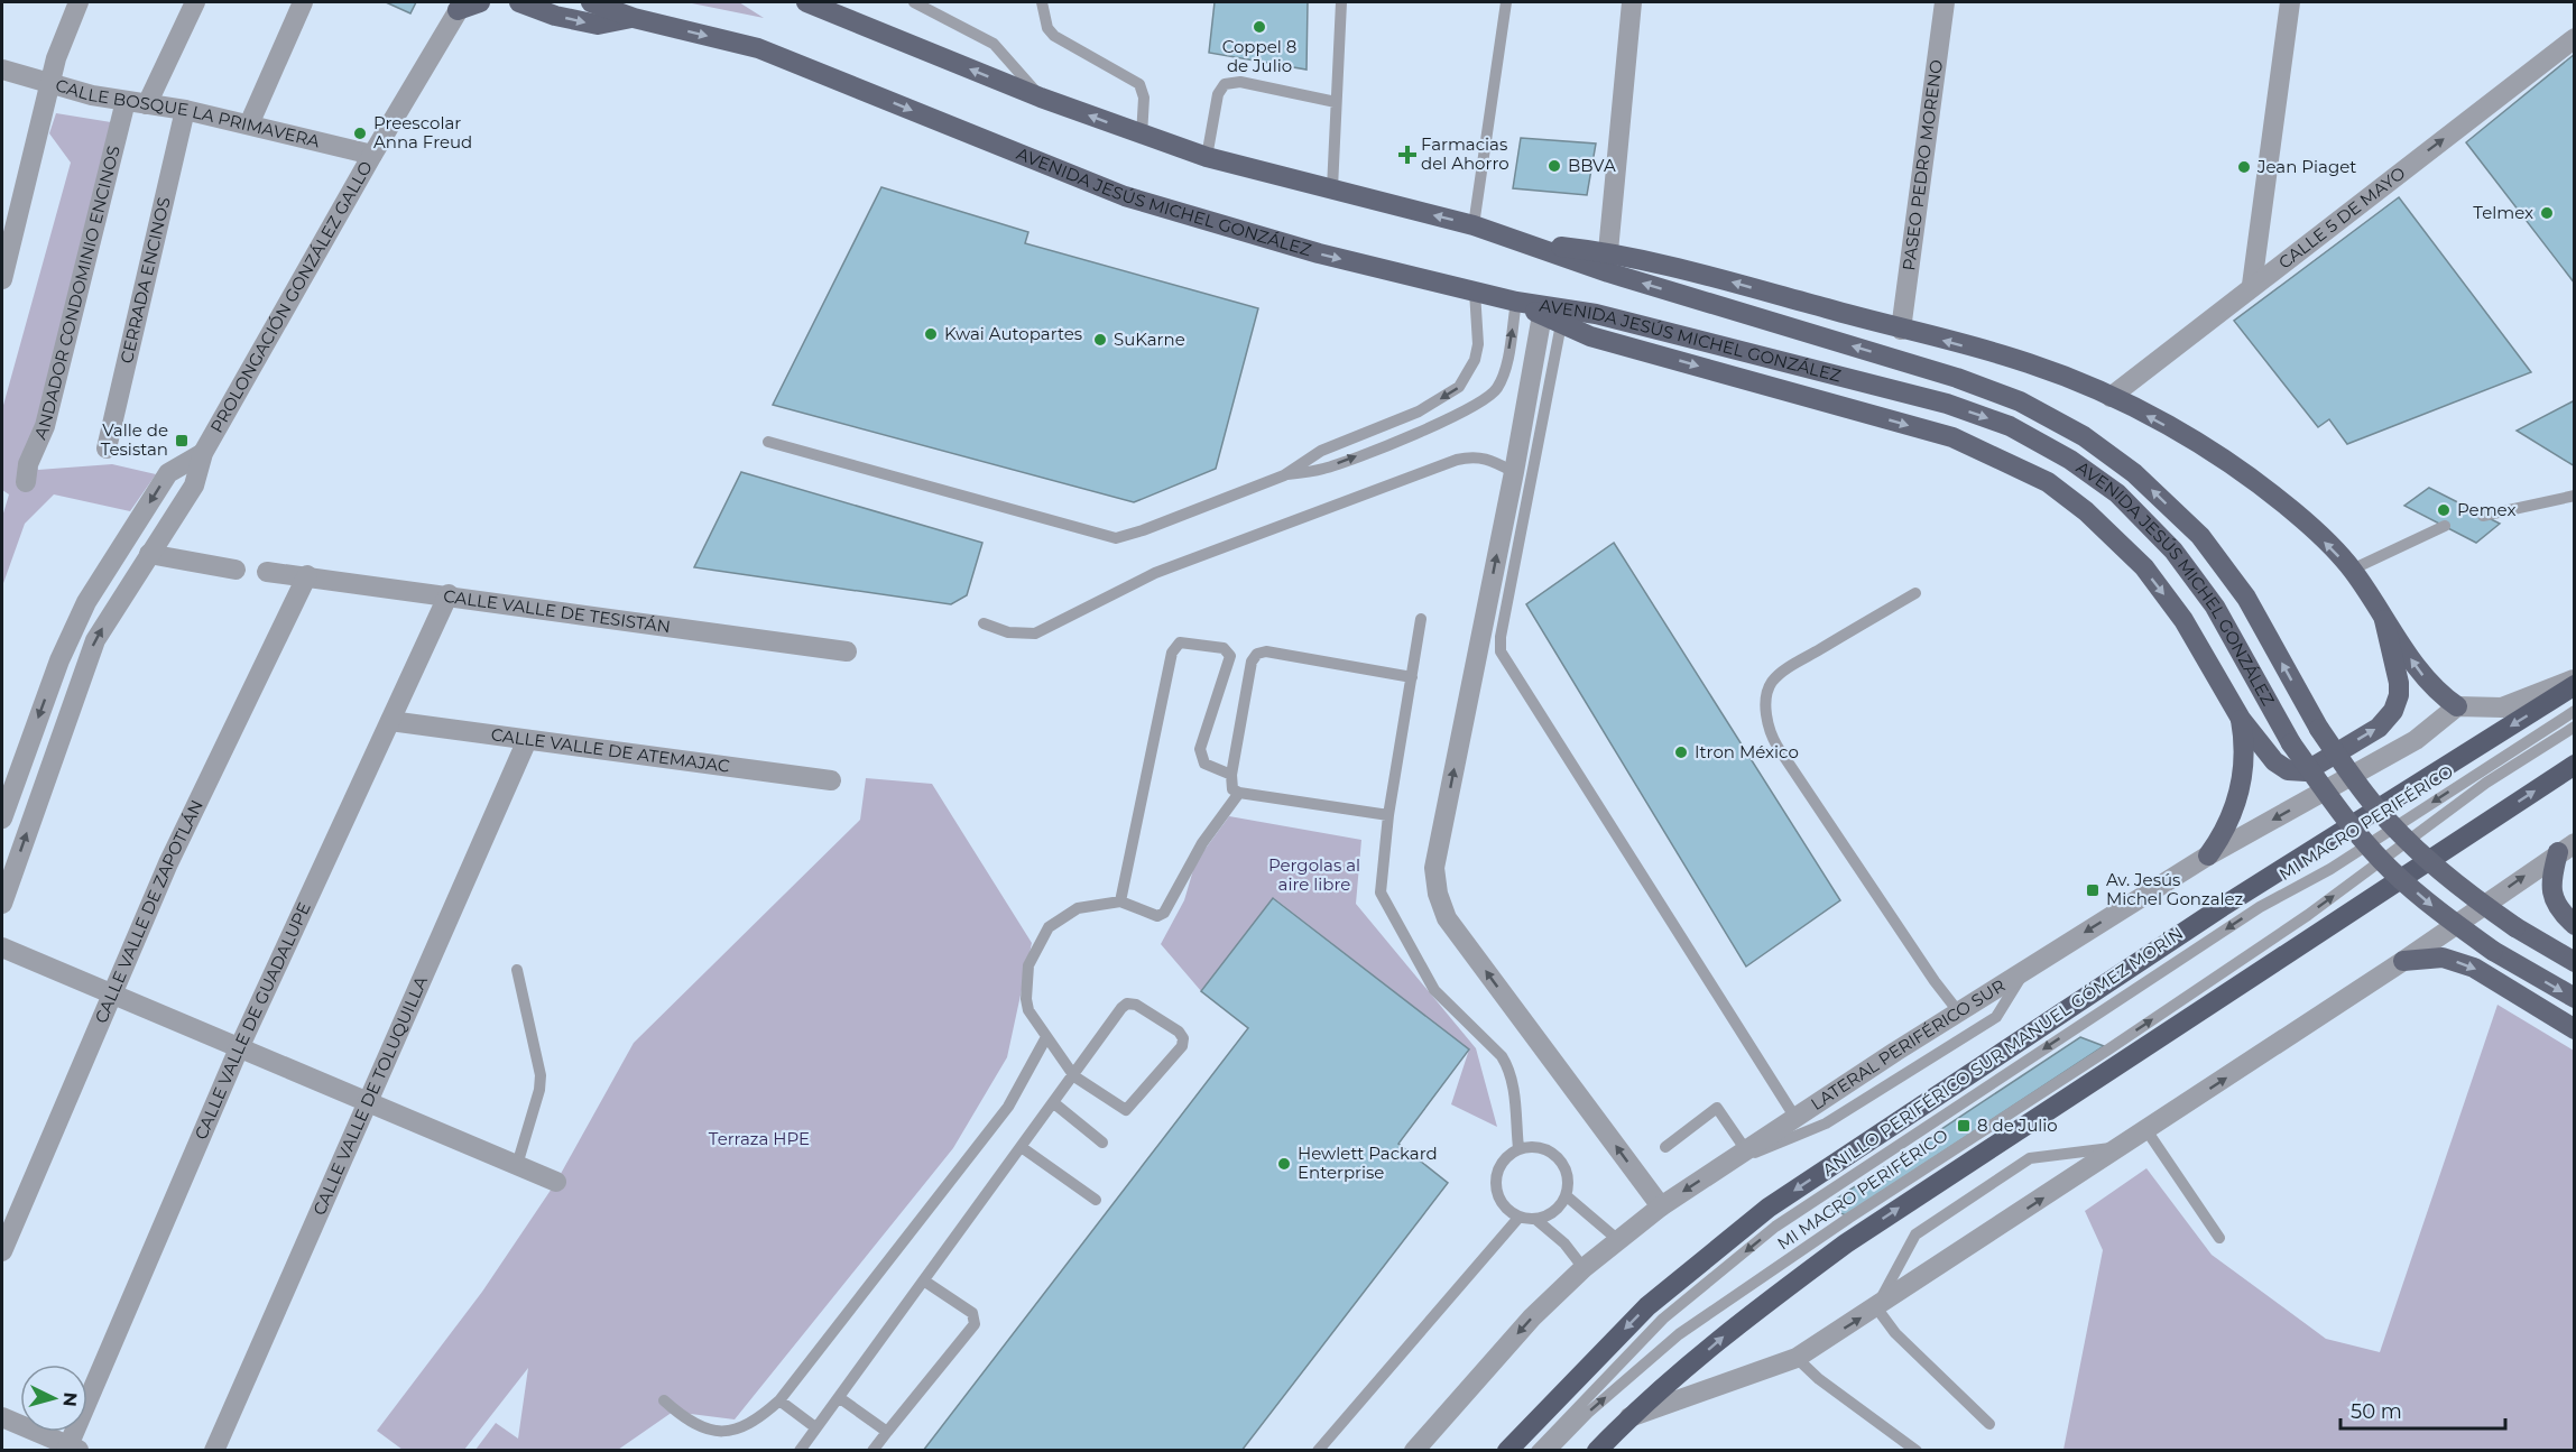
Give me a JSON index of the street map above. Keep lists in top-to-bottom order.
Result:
{
  "streets": {
    "highway": ["ANILLO PERIFÉRICO SUR MANUEL GÓMEZ MORÍN"],
    "main road": ["AVENIDA JESÚS MICHEL GONZÁLEZ"],
    "street": [
      "CALLE BOSQUE LA PRIMAVERA",
      "PASEO PEDRO MORENO",
      "CALLE 5 DE MAYO",
      "CERRADA ENCINOS",
      "ANDADOR CONDOMINIO ENCINOS",
      "PROLONGACIÓN GONZÁLEZ GALLO",
      "CALLE VALLE DE TESISTÁN",
      "CALLE VALLE DE ATEMAJAC",
      "CALLE VALLE DE ZAPOTLÁN",
      "CALLE VALLE DE GUADALUPE",
      "LATERAL PERIFÉRICO SUR",
      "CALLE VALLE DE TOLUQUILLA"
    ],
    "lane": ["MI MACRO PERIFÉRICO"]
  },
  "crossings": [
    ["CALLE BOSQUE LA PRIMAVERA", "CERRADA ENCINOS"],
    ["CALLE BOSQUE LA PRIMAVERA", "ANDADOR CONDOMINIO ENCINOS"],
    ["CALLE BOSQUE LA PRIMAVERA", "PROLONGACIÓN GONZÁLEZ GALLO"],
    ["CALLE VALLE DE TESISTÁN", "CALLE VALLE DE ZAPOTLÁN"],
    ["CALLE VALLE DE TESISTÁN", "CALLE VALLE DE GUADALUPE"],
    ["CALLE VALLE DE ATEMAJAC", "CALLE VALLE DE GUADALUPE"],
    ["CALLE VALLE DE ATEMAJAC", "CALLE VALLE DE TOLUQUILLA"]
  ],
  "one_way": ["CALLE 5 DE MAYO", "LATERAL PERIFÉRICO SUR"],
  "parks": ["Pergolas al aire libre", "Terraza HPE"],
  "places": {
    "other": [
      "Coppel 8 de Julio",
      "Preescolar Anna Freud",
      "BBVA",
      "Jean Piaget",
      "Telmex",
      "Kwai Autopartes",
      "SuKarne",
      "Pemex",
      "Itron México",
      "Hewlett Packard Enterprise"
    ],
    "health": ["Farmacias del Ahorro"],
    "transit": ["Valle de Tesistan", "Av. Jesús Michel Gonzalez", "8 de Julio"]
  },
  "scale_bar": "50 m",
  "north": "right"
}
